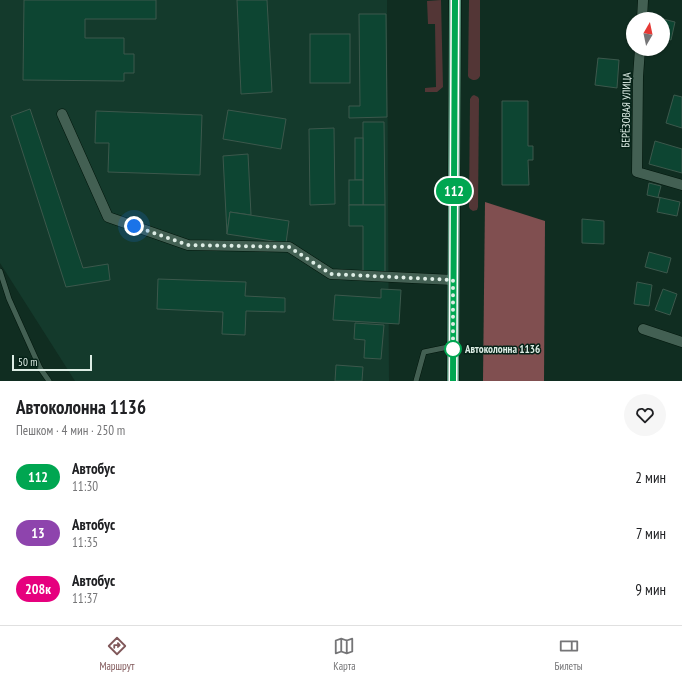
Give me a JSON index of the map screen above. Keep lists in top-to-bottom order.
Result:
{
  "streets": {
    "street": ["БЕРЁЗОВАЯ УЛИЦА"]
  },
  "places": ["Автоколонна 1136"],
  "lines": ["bus line 112"],
  "scale_bar": "50 m",
  "north": "top",
  "page": {
    "on_map": "112",
    "scale": "50 m",
    "heading": ["Автоколонна 1136", "Пешком · 4 мин · 250 m"],
    "list": [
      {
        "mark": "112",
        "name": "Автобус",
        "note": "11:30",
        "value": "2 мин"
      },
      {
        "mark": "13",
        "name": "Автобус",
        "note": "11:35",
        "value": "7 мин"
      },
      {
        "mark": "208к",
        "name": "Автобус",
        "note": "11:37",
        "value": "9 мин"
      }
    ],
    "tabs": ["Маршрут", "Карта", "Билеты"]
  }
}
